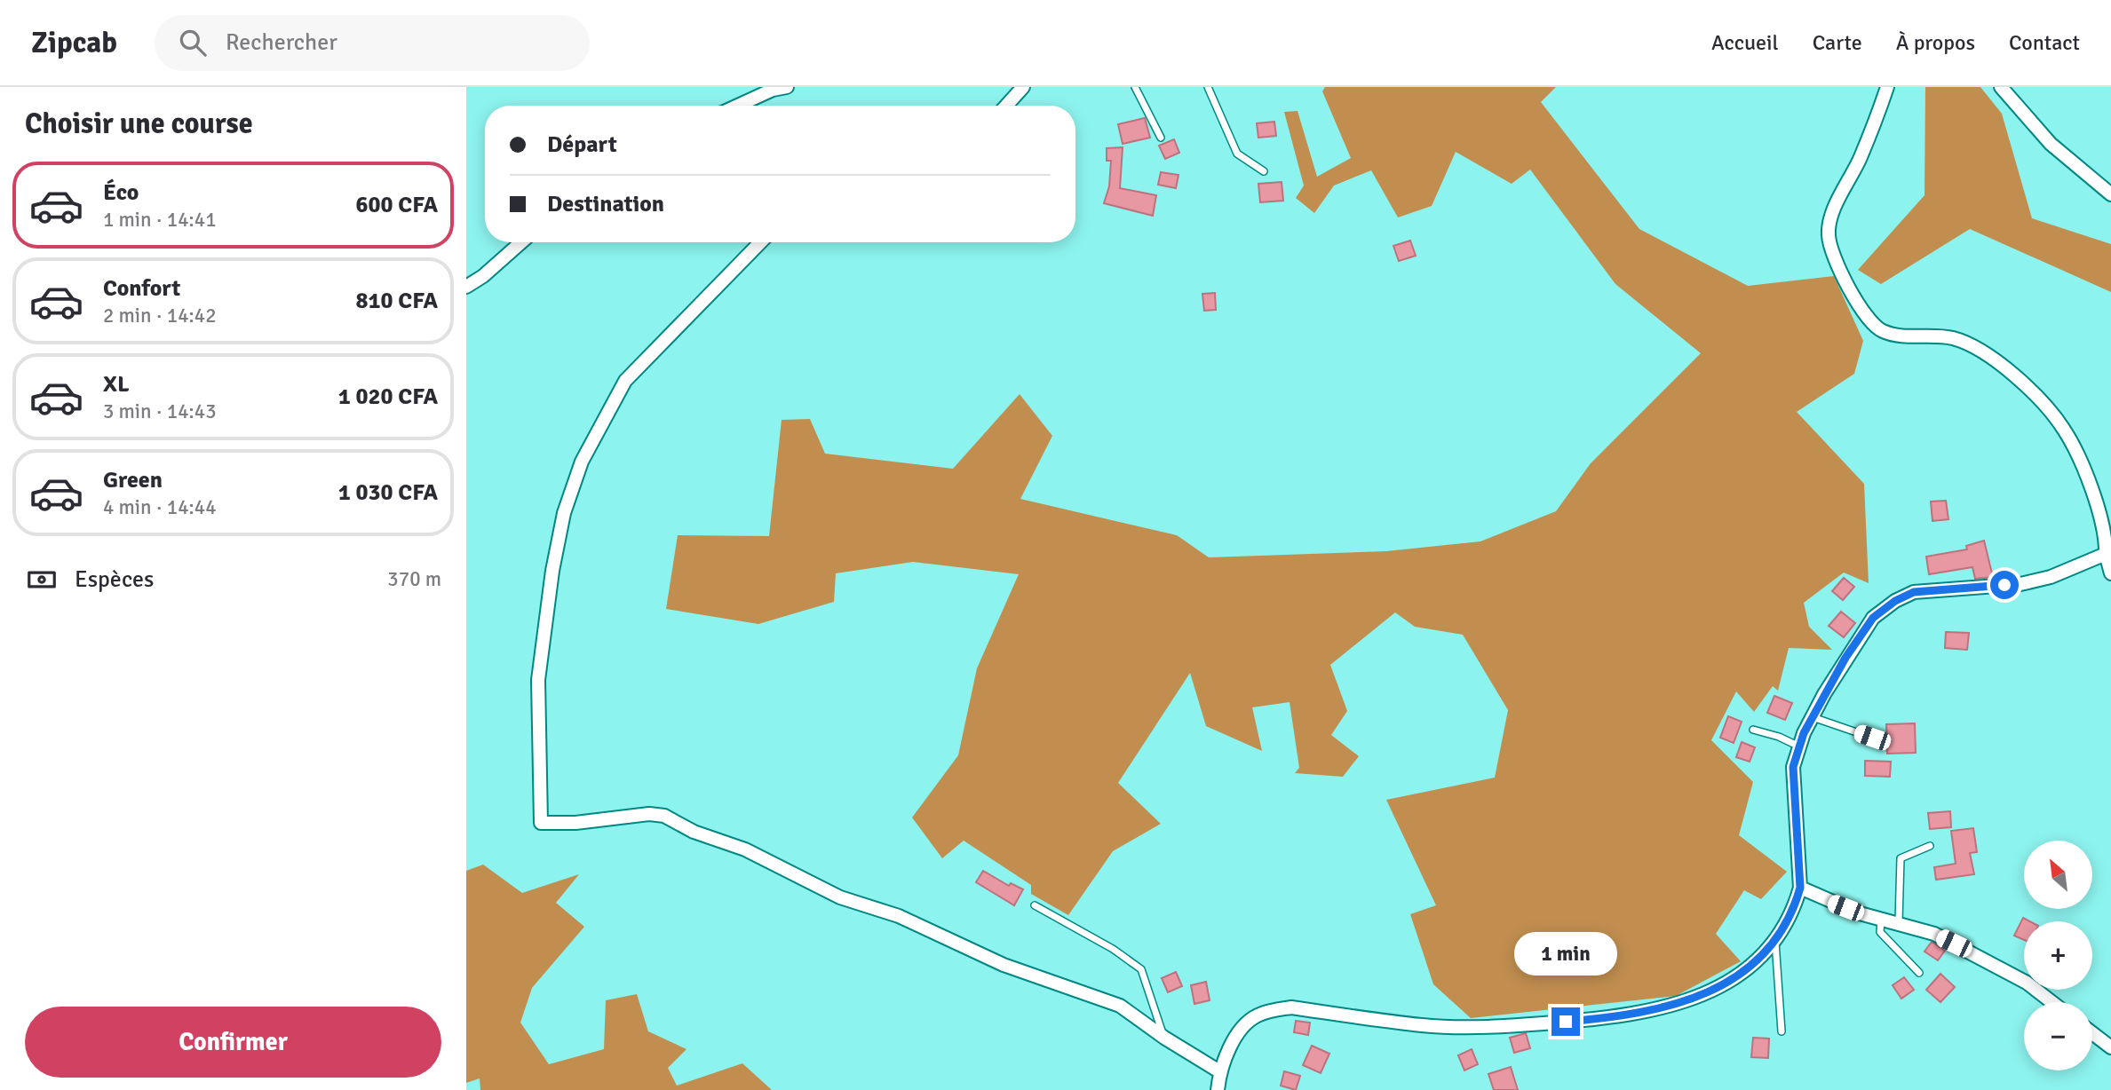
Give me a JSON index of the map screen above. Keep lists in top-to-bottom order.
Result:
{
  "north": "top left",
  "page": {
    "header": "Zipcab",
    "search": "Rechercher",
    "nav": [
      "Accueil",
      "Carte",
      "À propos",
      "Contact"
    ],
    "heading": "Choisir une course",
    "banner": ["Départ", "Destination"],
    "list": [
      {
        "name": "Éco",
        "note": "1 min · 14:41",
        "value": "600 CFA"
      },
      {
        "name": "Confort",
        "note": "2 min · 14:42",
        "value": "810 CFA"
      },
      {
        "name": "XL",
        "note": "3 min · 14:43",
        "value": "1 020 CFA"
      },
      {
        "name": "Green",
        "note": "4 min · 14:44",
        "value": "1 030 CFA"
      }
    ],
    "pay": ["Espèces", "370 m"],
    "map_buttons": ["+", "−"],
    "bubble": "1 min",
    "buttons": "Confirmer"
  }
}
